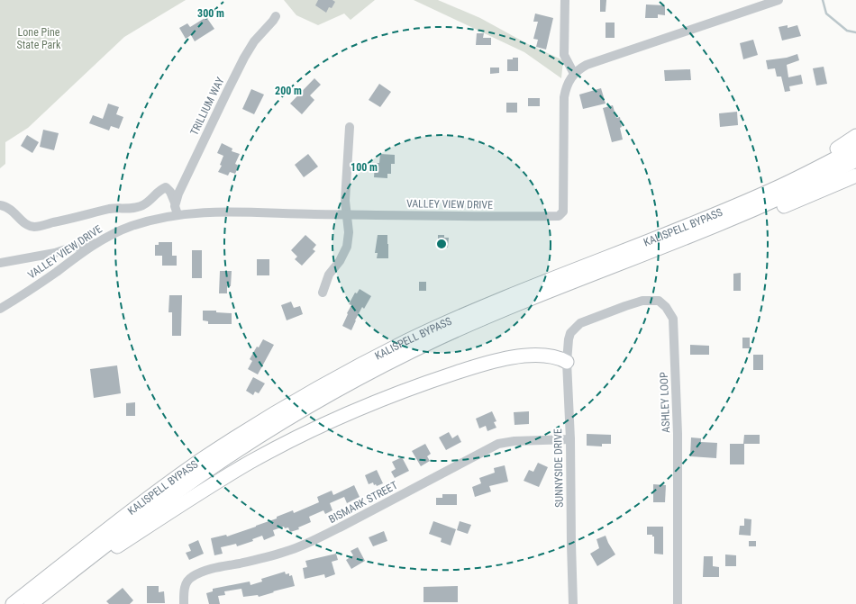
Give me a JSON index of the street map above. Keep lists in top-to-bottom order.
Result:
{
  "streets": {
    "highway": ["KALISPELL BYPASS"],
    "street": [
      "TRILLIUM WAY",
      "VALLEY VIEW DRIVE",
      "ASHLEY LOOP",
      "SUNNYSIDE DRIVE",
      "BISMARK STREET"
    ]
  },
  "crossings": [
    ["ASHLEY LOOP", "SUNNYSIDE DRIVE"],
    ["SUNNYSIDE DRIVE", "BISMARK STREET"]
  ],
  "parks": ["Lone Pine State Park"],
  "rings": ["300 m", "200 m", "100 m"]
}
